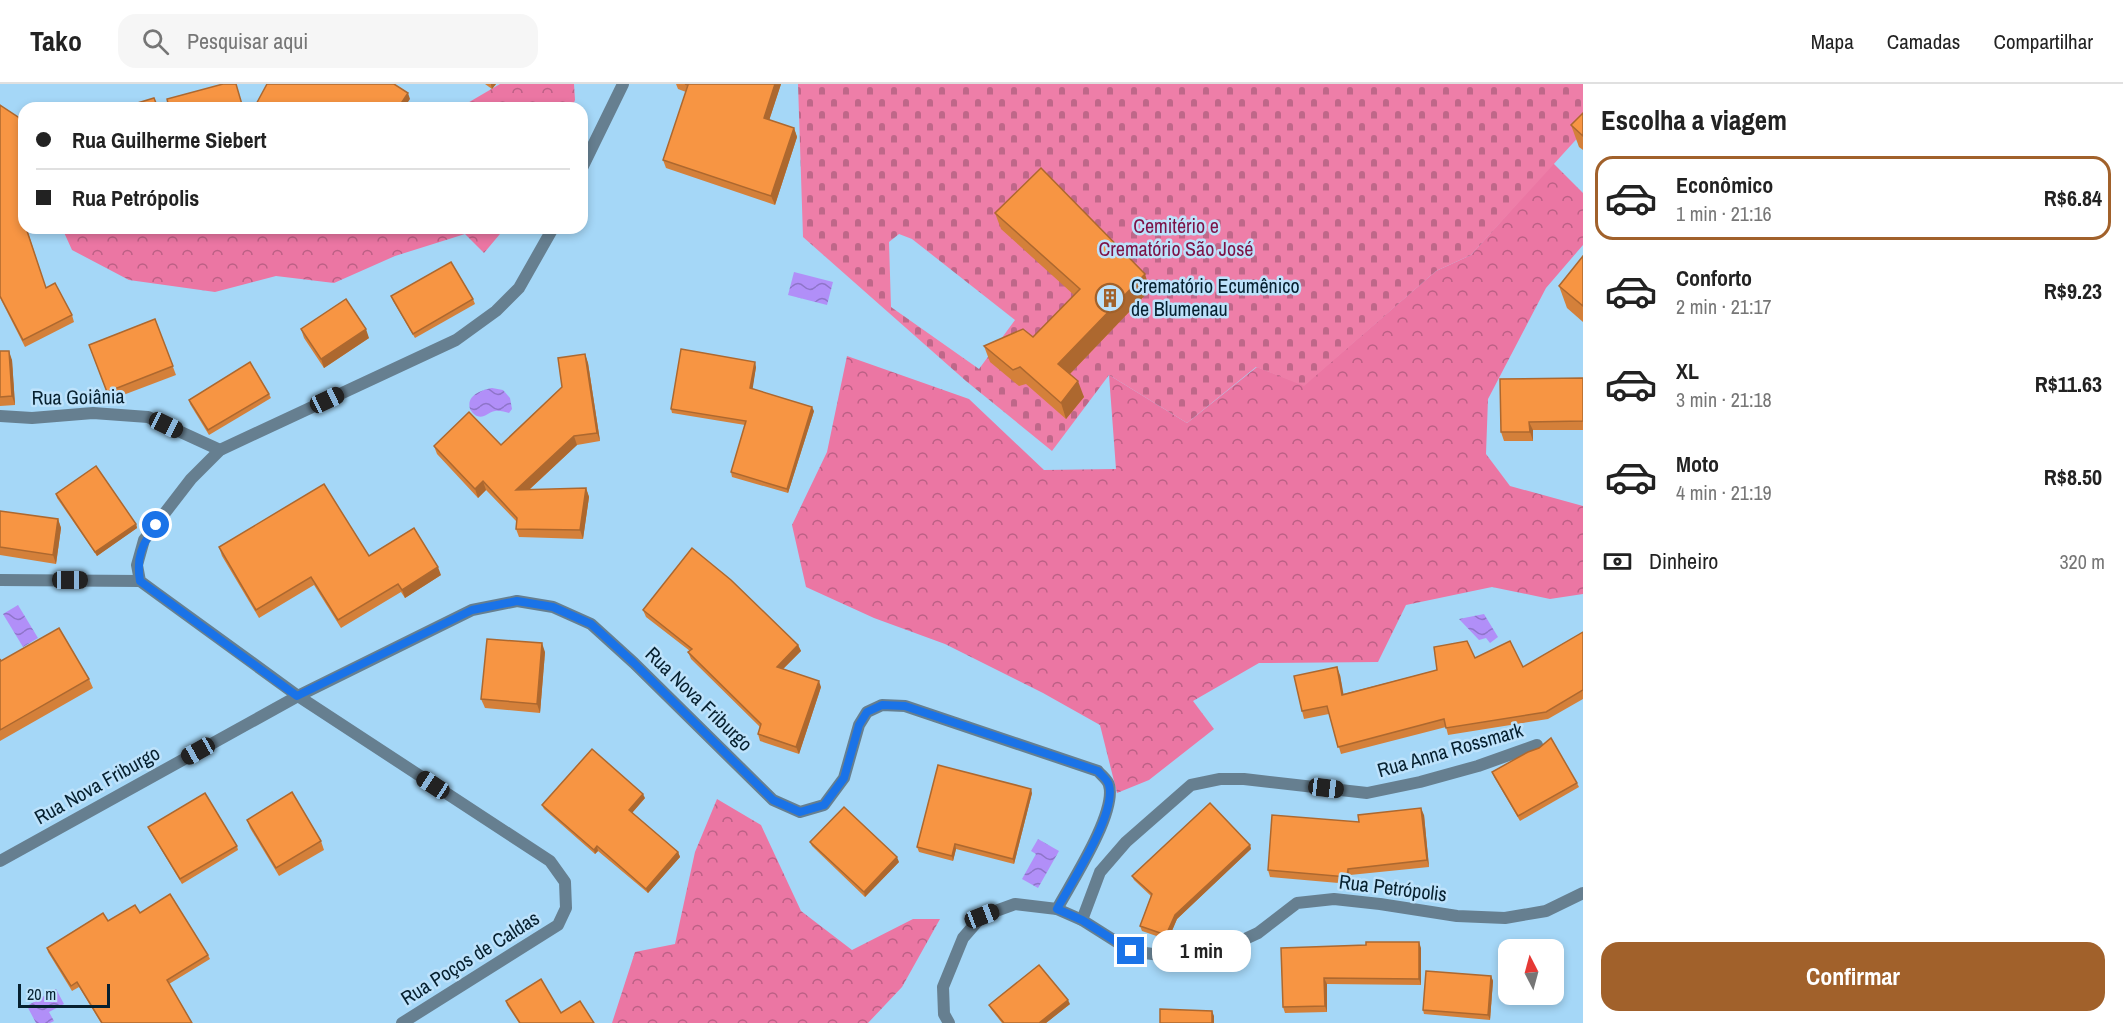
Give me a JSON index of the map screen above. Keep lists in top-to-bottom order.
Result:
{
  "streets": {
    "street": [
      "Rua Goiânia",
      "Rua Nova Friburgo",
      "Rua Anna Rossmark",
      "Rua Petrópolis",
      "Rua Poços de Caldas"
    ]
  },
  "crossings": [
    ["Rua Nova Friburgo", "Rua Petrópolis"],
    ["Rua Nova Friburgo", "Rua Poços de Caldas"],
    ["Rua Anna Rossmark", "Rua Petrópolis"]
  ],
  "parks": ["Cemitério e Crematório São José"],
  "places": {
    "building": ["Crematório Ecumênico de Blumenau"]
  },
  "scale_bar": "20 m",
  "north": "top",
  "page": {
    "header": "Tako",
    "search": "Pesquisar aqui",
    "nav": ["Mapa", "Camadas", "Compartilhar"],
    "heading": "Escolha a viagem",
    "banner": ["Rua Guilherme Siebert", "Rua Petrópolis"],
    "list": [
      {
        "name": "Econômico",
        "note": "1 min · 21:16",
        "value": "R$6.84"
      },
      {
        "name": "Conforto",
        "note": "2 min · 21:17",
        "value": "R$9.23"
      },
      {
        "name": "XL",
        "note": "3 min · 21:18",
        "value": "R$11.63"
      },
      {
        "name": "Moto",
        "note": "4 min · 21:19",
        "value": "R$8.50"
      }
    ],
    "pay": ["Dinheiro", "320 m"],
    "bubble": "1 min",
    "buttons": "Confirmar",
    "scale": "20 m"
  }
}
